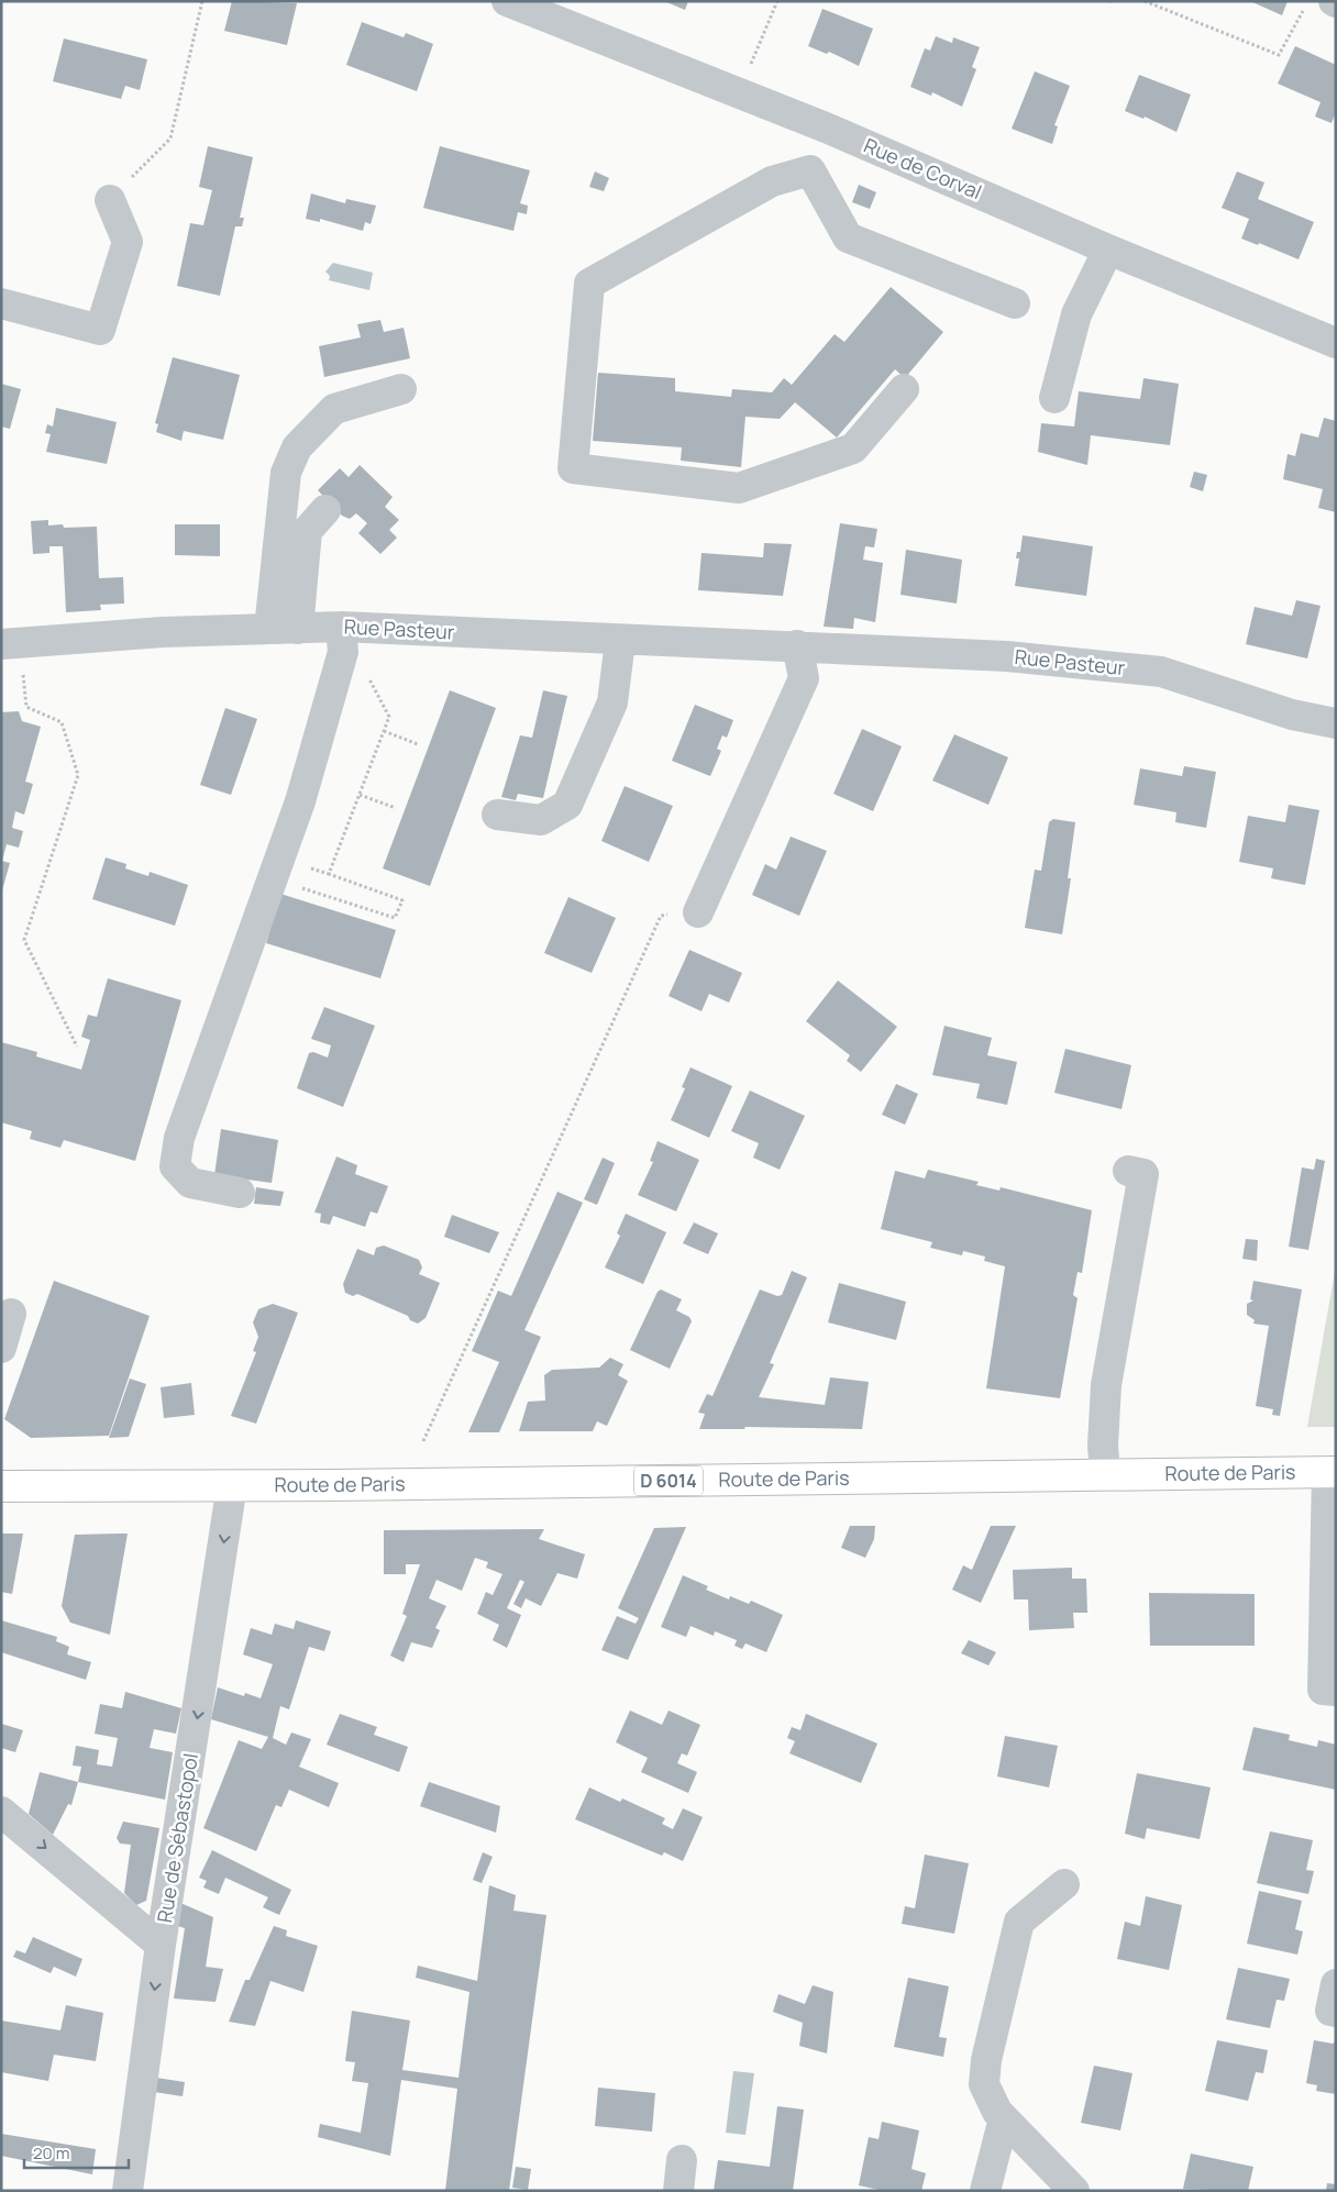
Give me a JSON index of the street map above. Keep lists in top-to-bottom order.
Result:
{
  "streets": {
    "main road": ["Route de Paris", "D 6014"],
    "street": ["Rue de Corval", "Rue Pasteur", "Rue de Sébastopol"]
  },
  "crossings": [
    ["Route de Paris", "Rue de Sébastopol"]
  ],
  "one_way": ["Rue de Sébastopol"],
  "scale_bar": "20 m"
}
